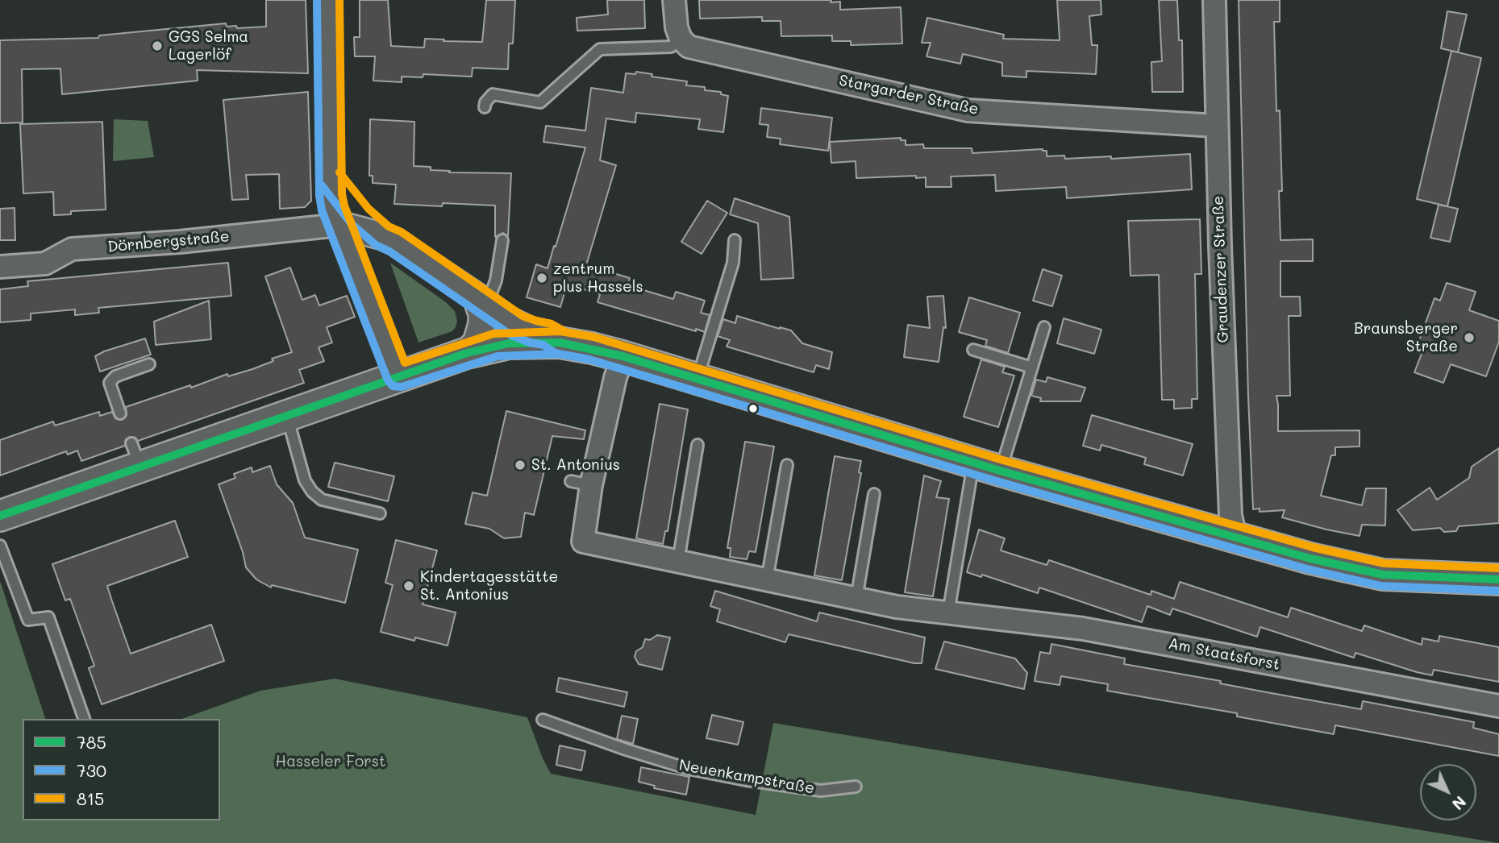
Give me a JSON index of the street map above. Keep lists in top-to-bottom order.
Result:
{
  "streets": {
    "street": [
      "Stargarder Straße",
      "Dörnbergstraße",
      "Graudenzer Straße",
      "Am Staatsforst"
    ],
    "lane": ["Neuenkampstraße"]
  },
  "crossings": [
    ["Stargarder Straße", "Graudenzer Straße"]
  ],
  "parks": ["Hasseler Forst"],
  "places": [
    "GGS Selma Lagerlöf",
    "zentrum plus Hassels",
    "Braunsberger Straße",
    "St. Antonius",
    "Kindertagesstätte St. Antonius"
  ],
  "lines": ["transit line 730", "transit line 815", "transit line 785"],
  "legend": ["785", "730", "815"],
  "north": "bottom right"
}
